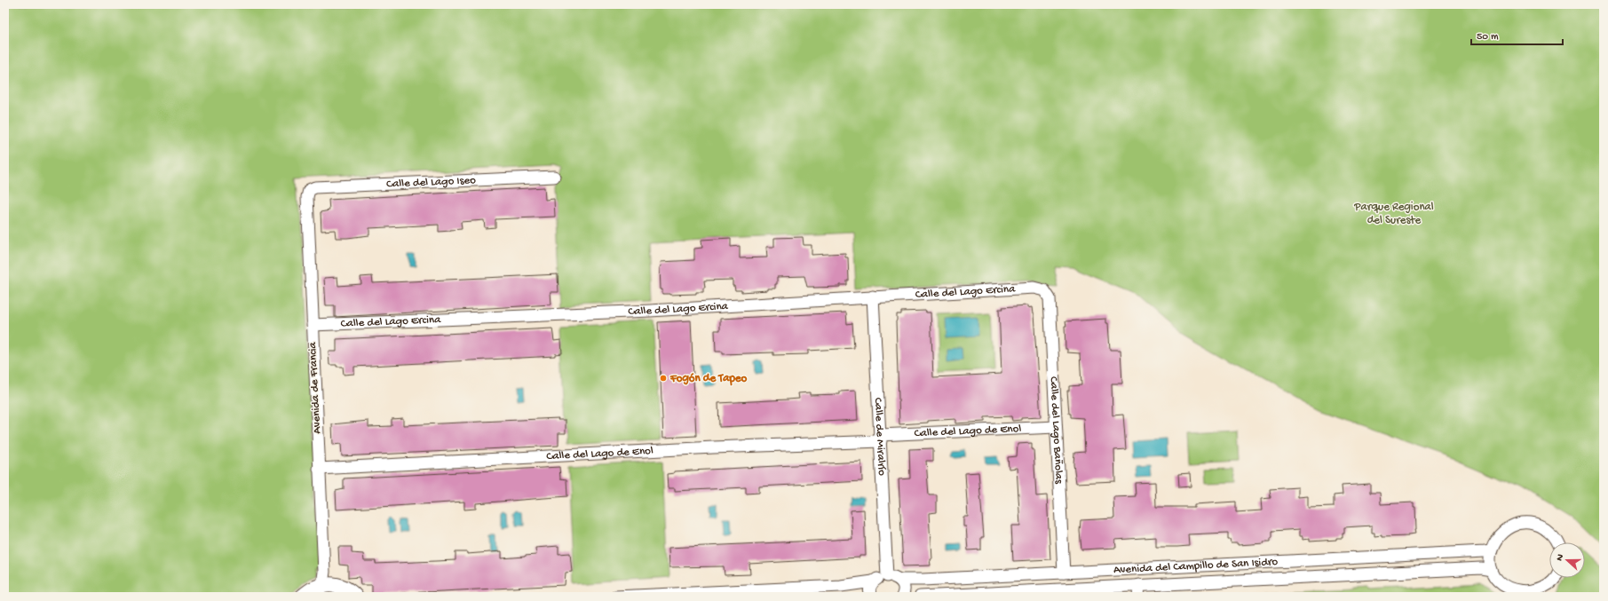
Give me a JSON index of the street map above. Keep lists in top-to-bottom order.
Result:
{
  "streets": {
    "street": [
      "Calle del Lago Iseo",
      "Calle del Lago Ercina",
      "Avenida de Francia",
      "Calle del Lago Bañolas",
      "Calle del Lago de Enol",
      "Calle de Miralrío",
      "Avenida del Campillo de San Isidro"
    ]
  },
  "crossings": [
    ["Calle del Lago Iseo", "Avenida de Francia"],
    ["Calle del Lago Ercina", "Avenida de Francia"],
    ["Calle del Lago Ercina", "Calle del Lago Bañolas"],
    ["Calle del Lago Ercina", "Calle de Miralrío"],
    ["Avenida de Francia", "Calle del Lago de Enol"],
    ["Calle del Lago Bañolas", "Calle del Lago de Enol"],
    ["Calle del Lago Bañolas", "Avenida del Campillo de San Isidro"],
    ["Calle del Lago de Enol", "Calle de Miralrío"],
    ["Calle de Miralrío", "Avenida del Campillo de San Isidro"]
  ],
  "parks": ["Parque Regional del Sureste"],
  "places": ["Fogón de Tapeo"],
  "scale_bar": "50 m",
  "north": "left"
}
